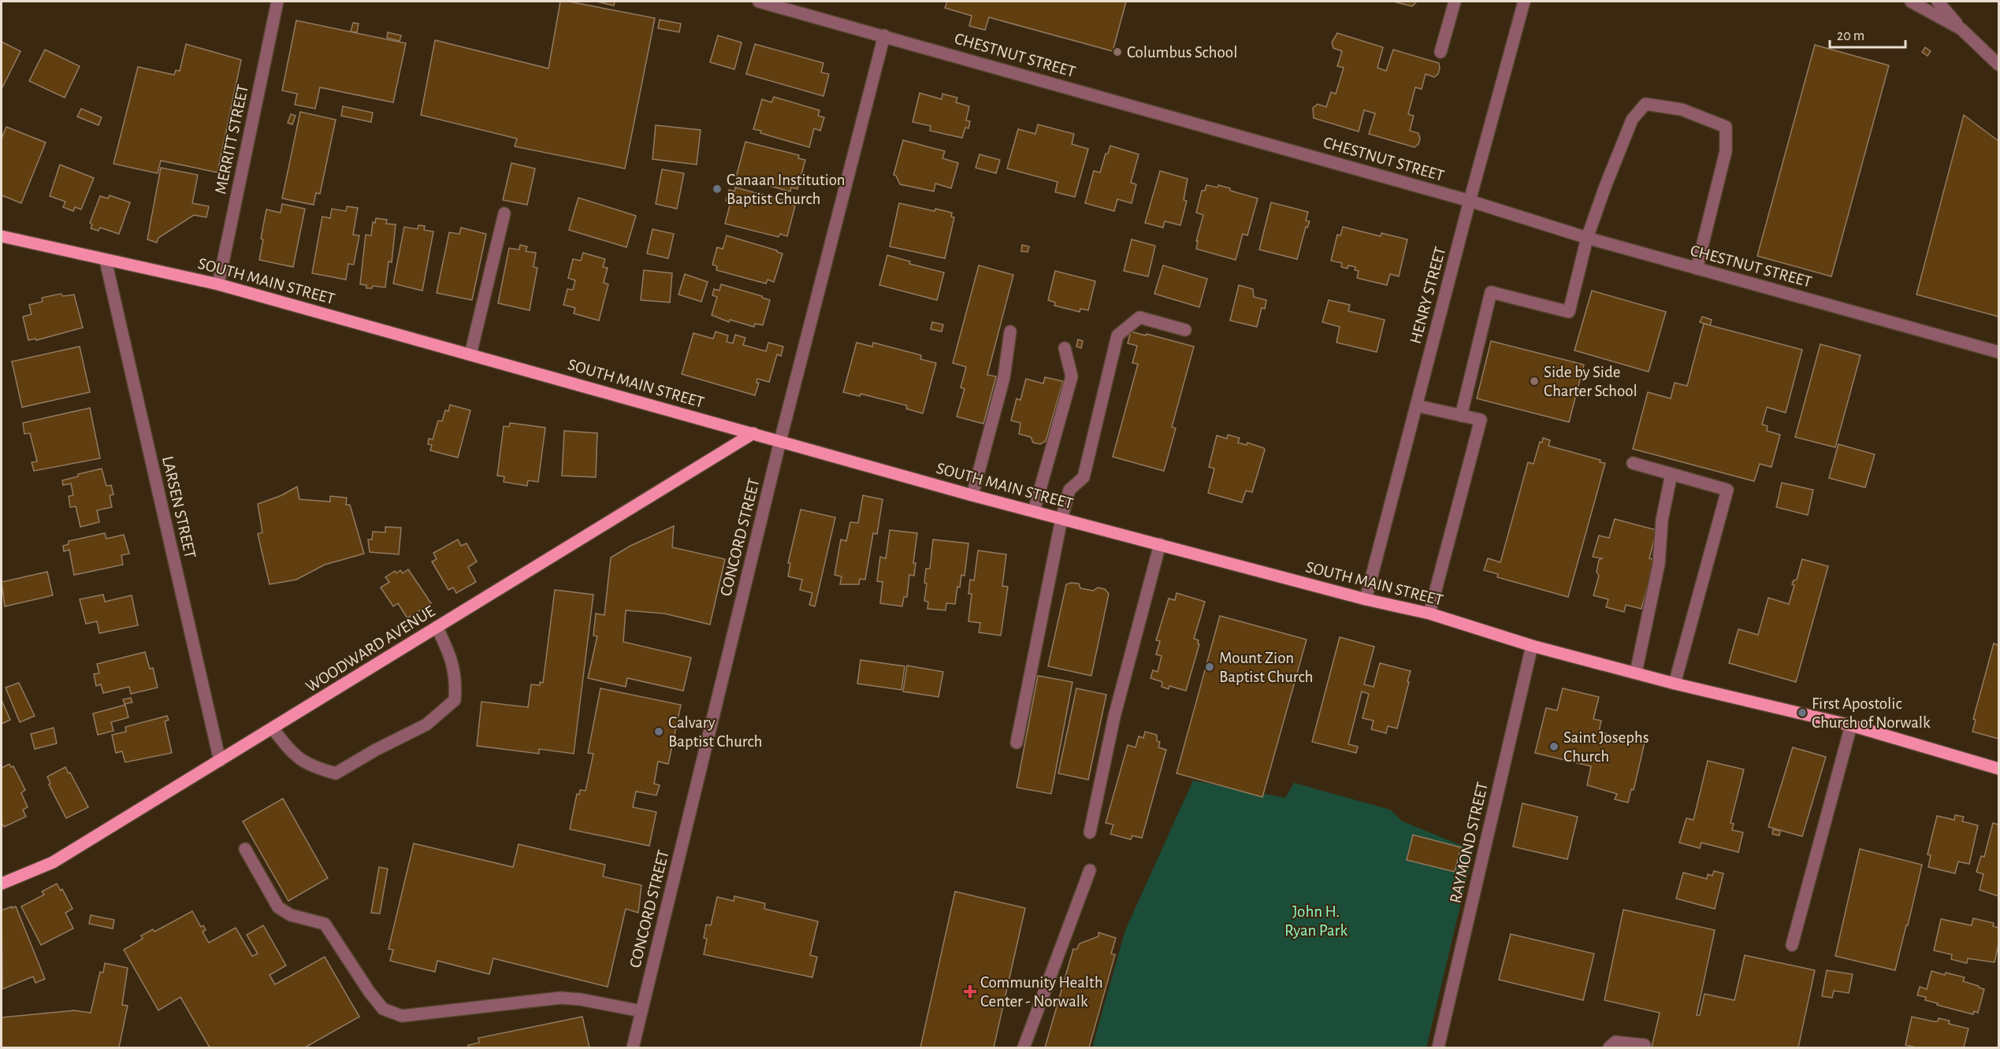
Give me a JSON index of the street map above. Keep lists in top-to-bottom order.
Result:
{
  "streets": {
    "main road": ["SOUTH MAIN STREET", "WOODWARD AVENUE"],
    "street": [
      "CHESTNUT STREET",
      "MERRITT STREET",
      "HENRY STREET",
      "LARSEN STREET",
      "CONCORD STREET",
      "RAYMOND STREET"
    ]
  },
  "crossings": [
    ["CHESTNUT STREET", "HENRY STREET"],
    ["CHESTNUT STREET", "CONCORD STREET"],
    ["MERRITT STREET", "SOUTH MAIN STREET"],
    ["SOUTH MAIN STREET", "HENRY STREET"],
    ["SOUTH MAIN STREET", "LARSEN STREET"],
    ["SOUTH MAIN STREET", "CONCORD STREET"],
    ["SOUTH MAIN STREET", "WOODWARD AVENUE"],
    ["SOUTH MAIN STREET", "RAYMOND STREET"],
    ["LARSEN STREET", "WOODWARD AVENUE"]
  ],
  "parks": ["John H. Ryan Park"],
  "places": {
    "other": [
      "Columbus School",
      "Canaan Institution Baptist Church",
      "Side by Side Charter School",
      "Mount Zion Baptist Church",
      "First Apostolic Church of Norwalk",
      "Calvary Baptist Church",
      "Saint Josephs Church"
    ],
    "health": ["Community Health Center - Norwalk"]
  },
  "scale_bar": "20 m"
}
